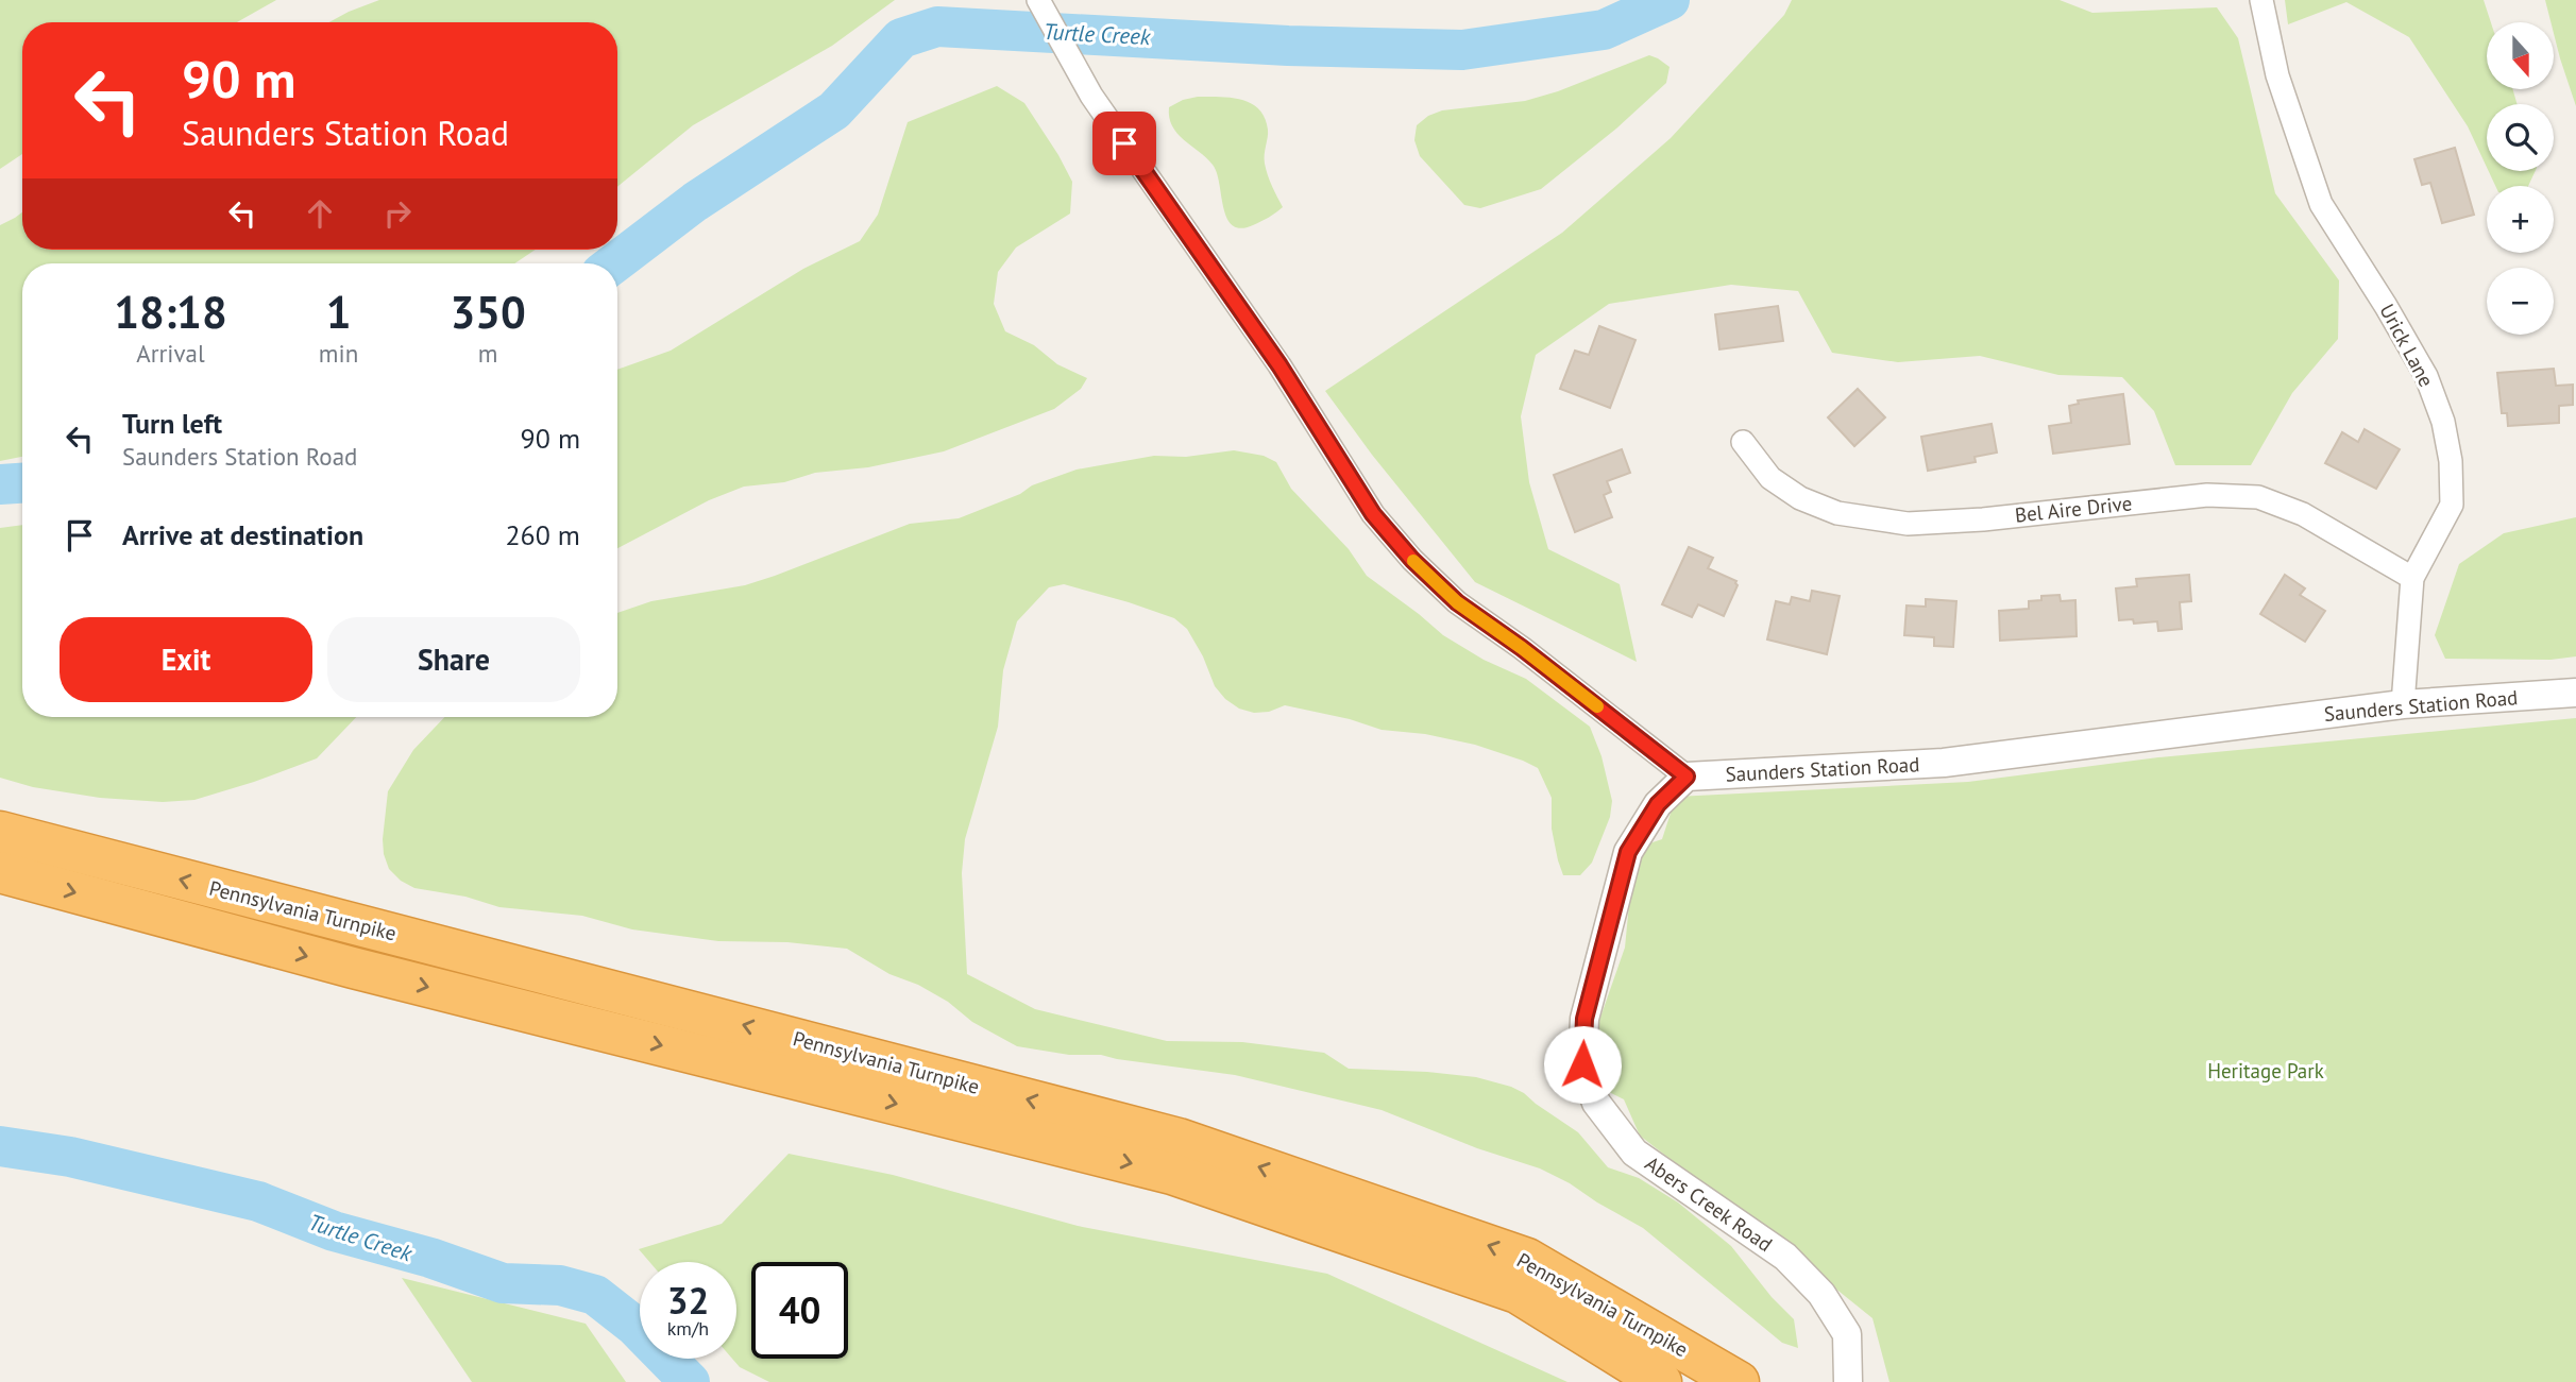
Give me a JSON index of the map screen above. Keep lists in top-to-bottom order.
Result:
{
  "streets": {
    "highway": ["Pennsylvania Turnpike"],
    "street": [
      "Urick Lane",
      "Bel Aire Drive",
      "Saunders Station Road",
      "Abers Creek Road"
    ]
  },
  "crossings": [
    ["Urick Lane", "Bel Aire Drive"],
    ["Urick Lane", "Saunders Station Road"],
    ["Saunders Station Road", "Abers Creek Road"]
  ],
  "water": ["Turtle Creek"],
  "parks": ["Heritage Park"],
  "north": "bottom",
  "page": {
    "map_buttons": ["+", "−"],
    "turn": ["90 m", "Saunders Station Road"],
    "eta": [
      "18:18",
      "Arrival",
      "1",
      "min",
      "350",
      "m"
    ],
    "list": [
      {
        "name": "Turn left",
        "note": "Saunders Station Road",
        "value": "90 m"
      },
      {
        "name": "Arrive at destination",
        "value": "260 m"
      }
    ],
    "buttons": ["Exit", "Share"],
    "speed": "32 km/h",
    "limit": "40"
  }
}
